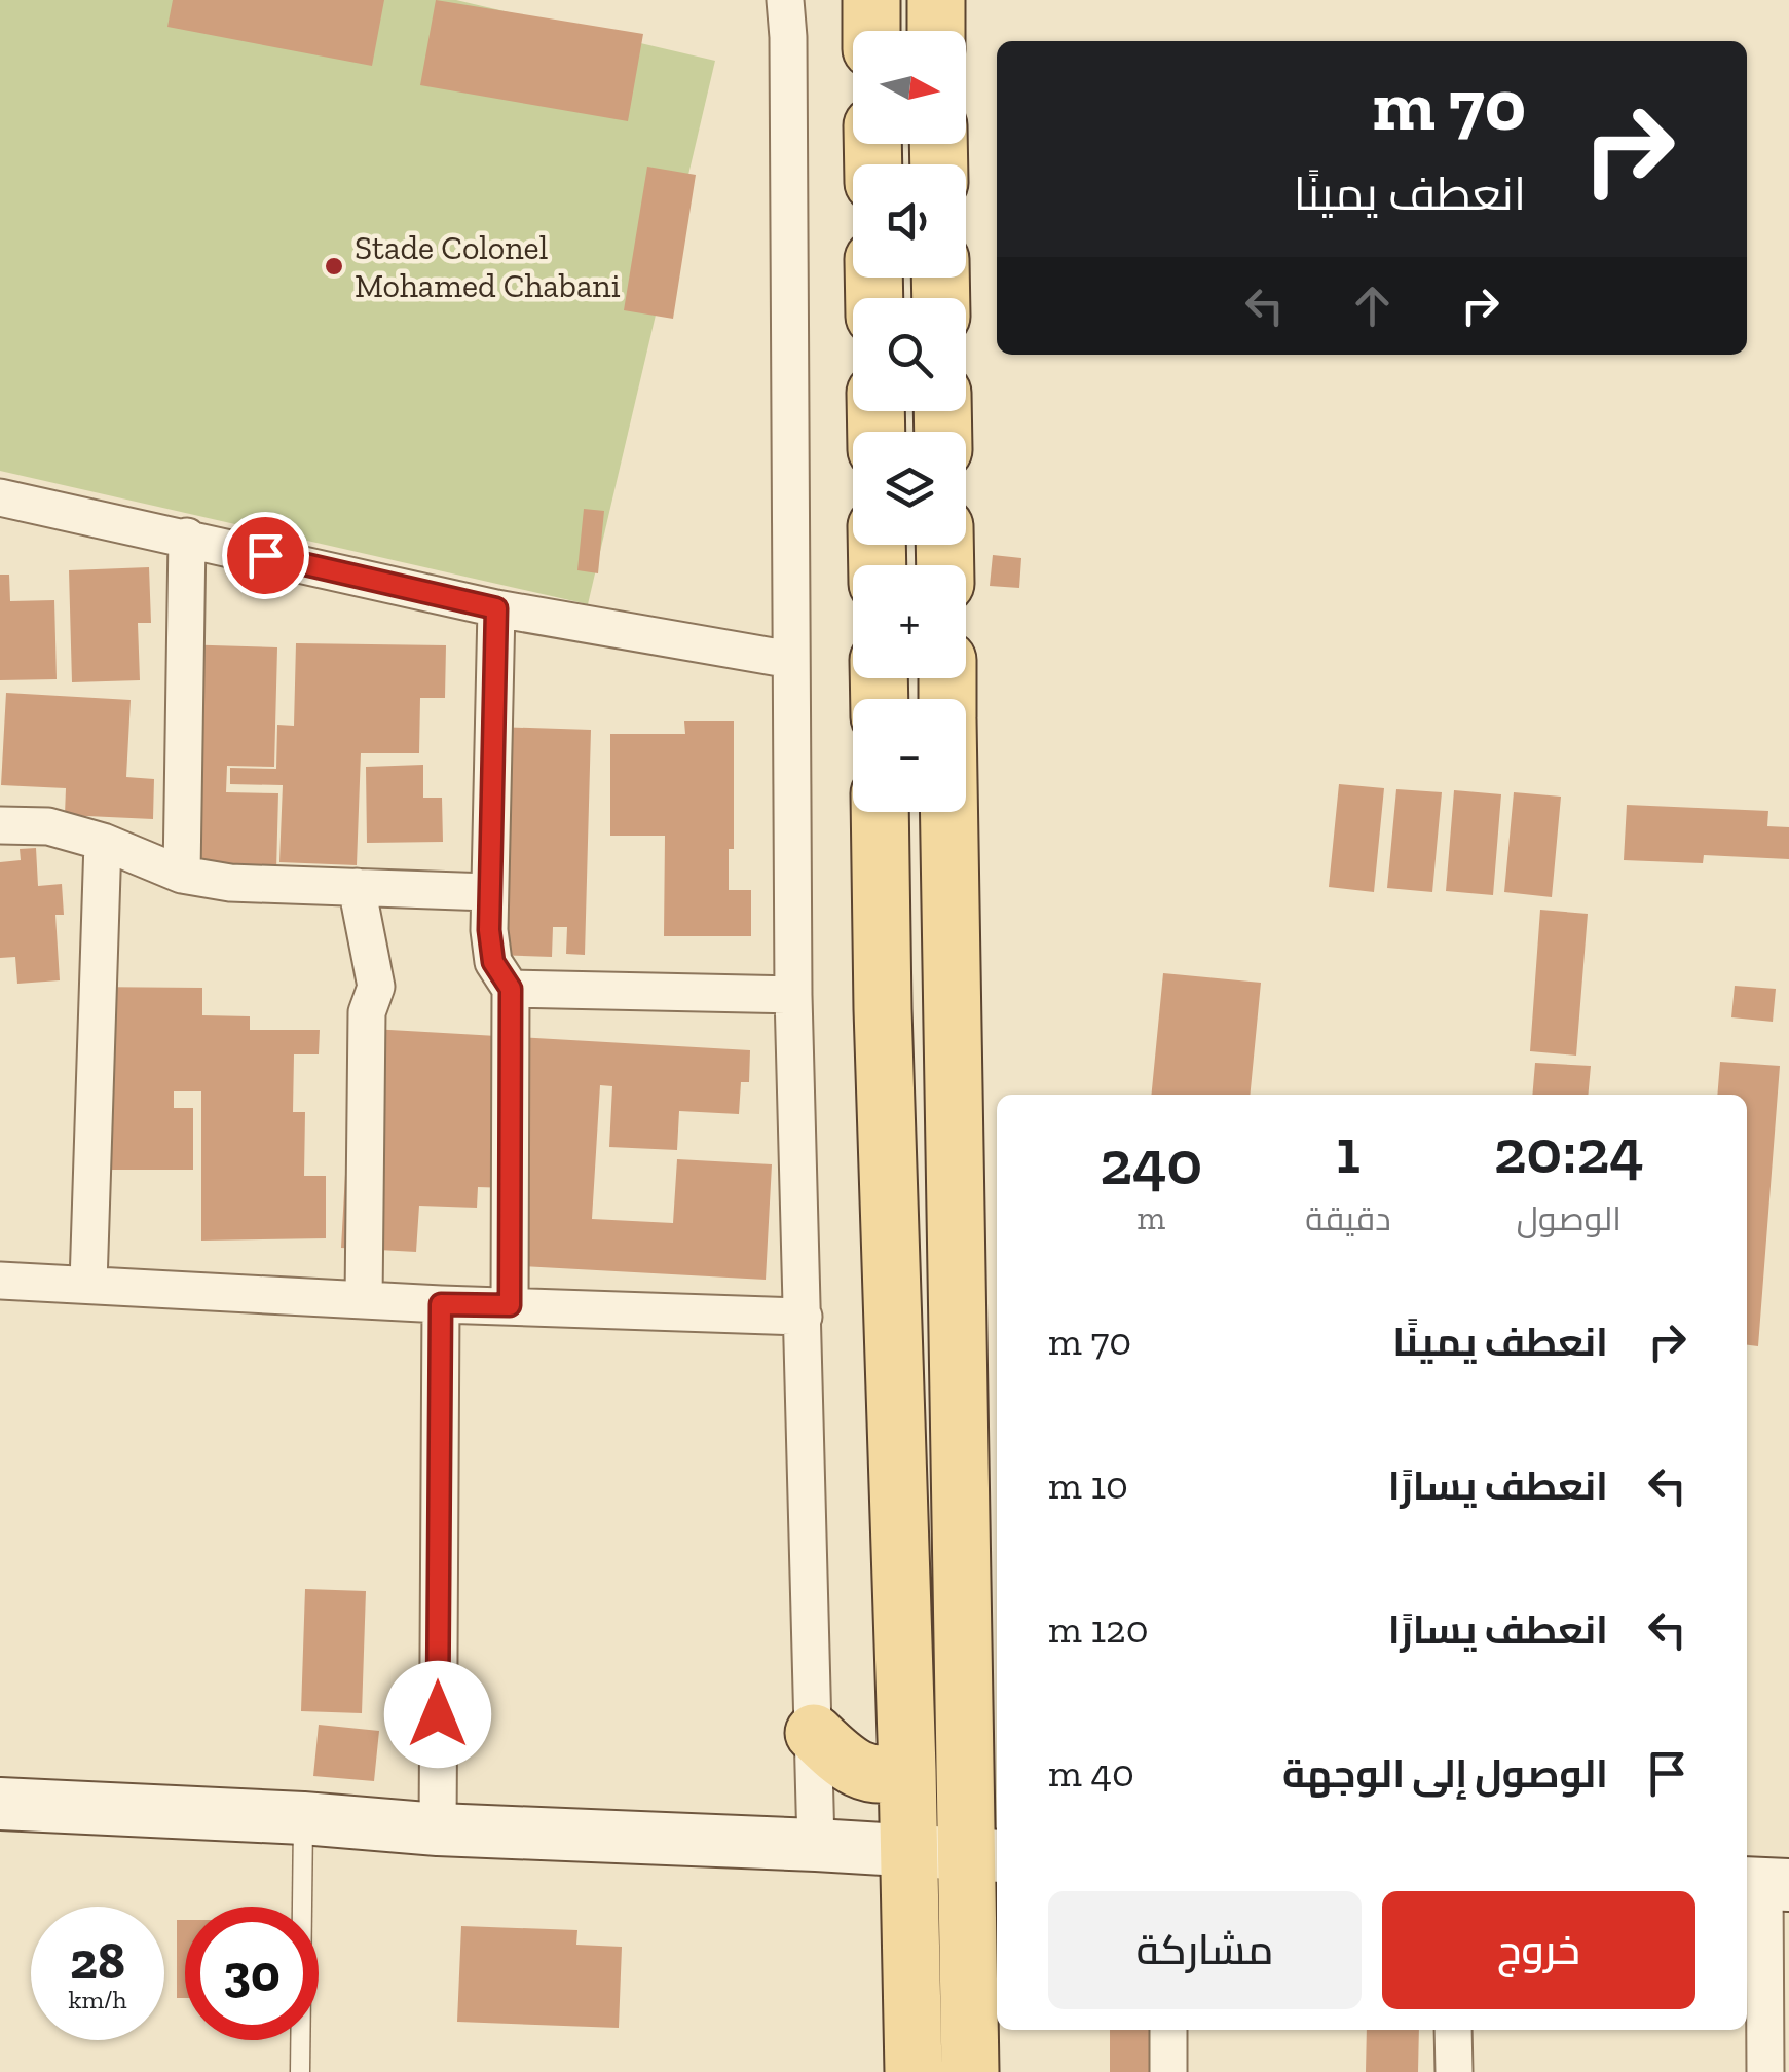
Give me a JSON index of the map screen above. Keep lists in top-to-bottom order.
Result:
{
  "places": ["Stade Colonel Mohamed Chabani"],
  "north": "right",
  "page": {
    "map_buttons": ["+", "−"],
    "turn": ["70 m", "انعطف يمينًا"],
    "eta": [
      "20:24",
      "الوصول",
      "1",
      "دقيقة",
      "240",
      "m"
    ],
    "list": [
      {
        "name": "انعطف يمينًا",
        "value": "70 m"
      },
      {
        "name": "انعطف يسارًا",
        "value": "10 m"
      },
      {
        "name": "انعطف يسارًا",
        "value": "120 m"
      },
      {
        "name": "الوصول إلى الوجهة",
        "value": "40 m"
      }
    ],
    "buttons": ["خروج", "مشاركة"],
    "speed": "28 km/h",
    "limit": "30"
  }
}
